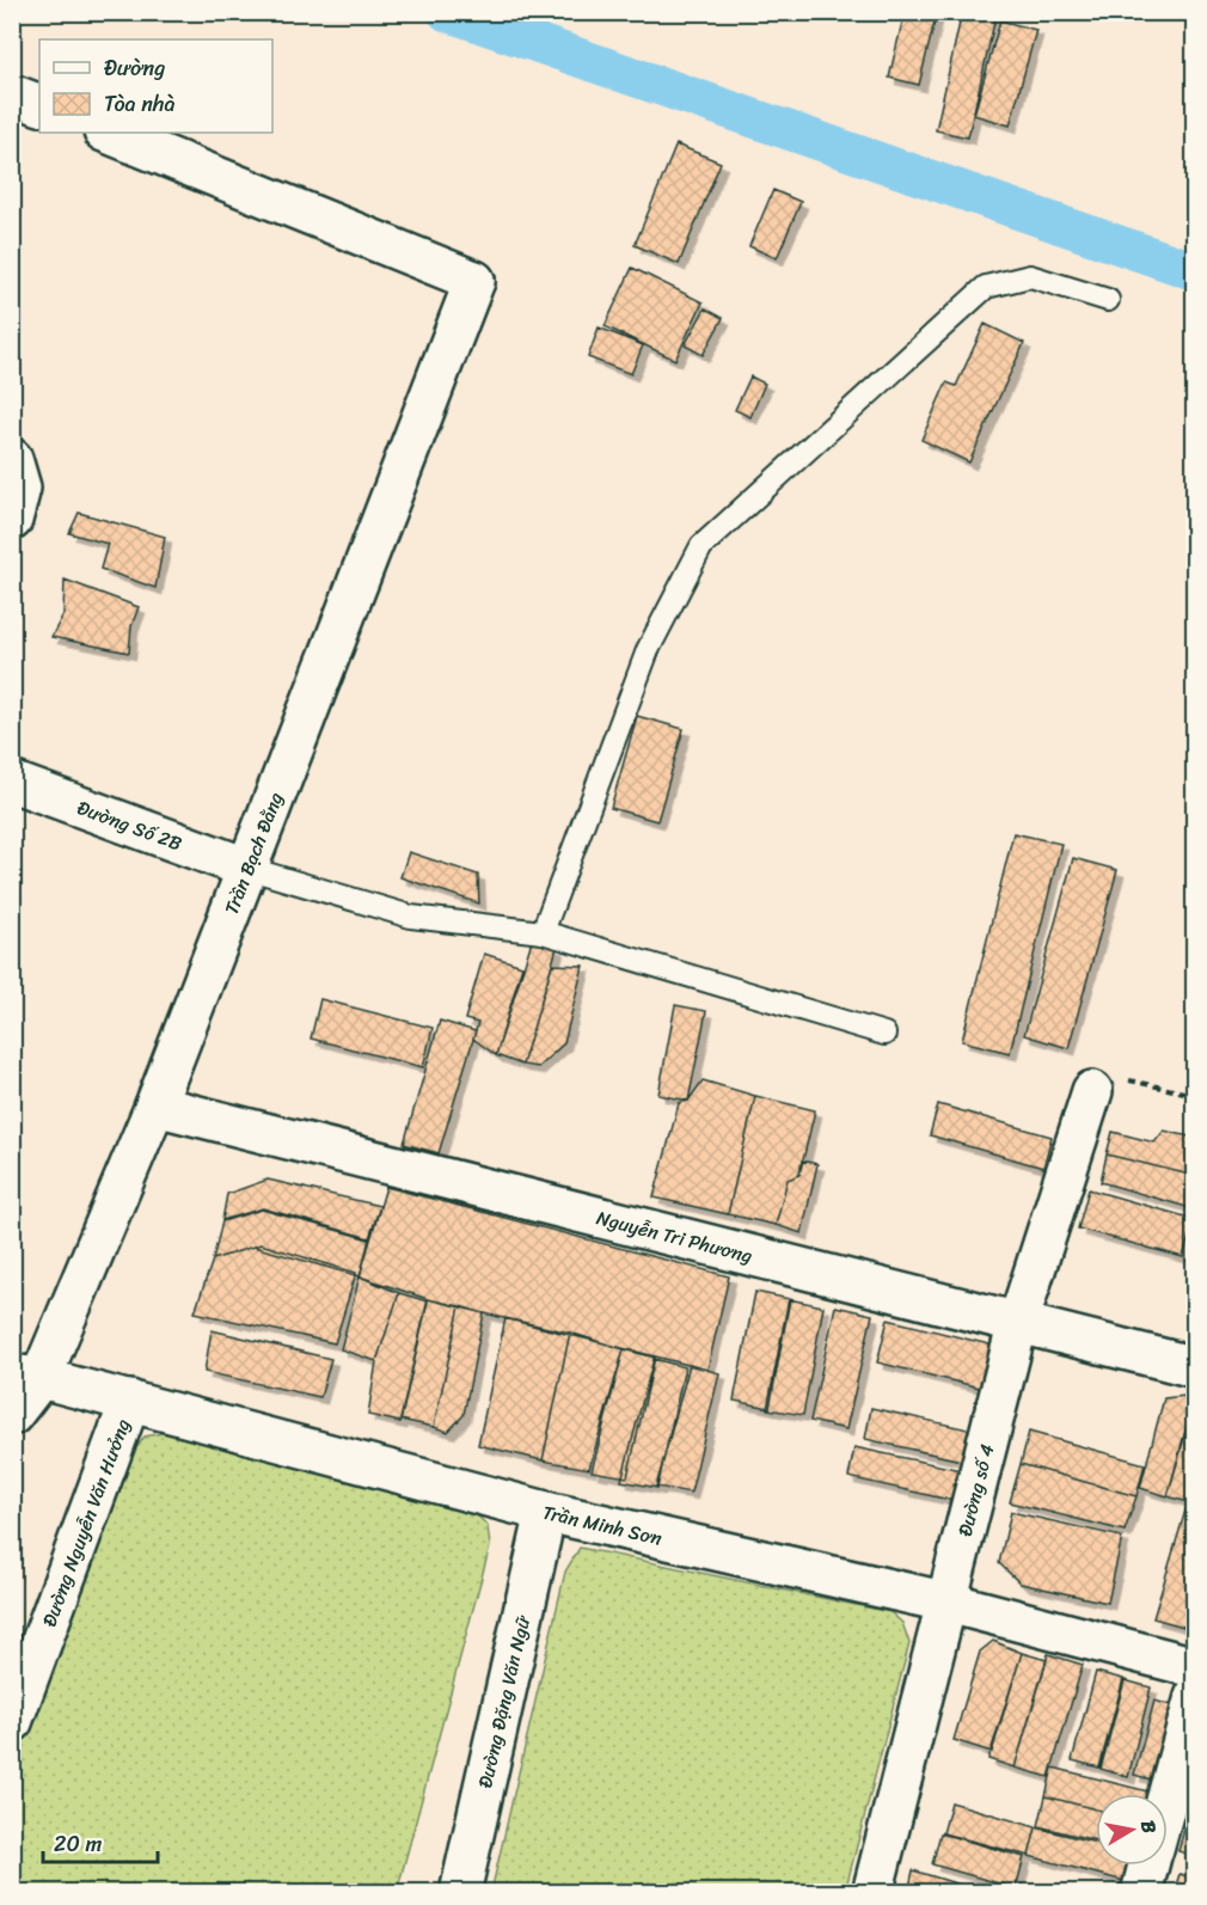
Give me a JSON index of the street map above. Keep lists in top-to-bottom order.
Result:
{
  "streets": {
    "street": [
      "Đường Số 2B",
      "Trần Bạch Đằng",
      "Nguyễn Tri Phương",
      "Đường số 4",
      "Đường Nguyễn Văn Hưởng",
      "Trần Minh Sơn",
      "Đường Đặng Văn Ngữ"
    ]
  },
  "crossings": [
    ["Đường Số 2B", "Trần Bạch Đằng"],
    ["Trần Bạch Đằng", "Nguyễn Tri Phương"],
    ["Trần Bạch Đằng", "Trần Minh Sơn"],
    ["Nguyễn Tri Phương", "Đường số 4"],
    ["Đường số 4", "Trần Minh Sơn"],
    ["Đường Nguyễn Văn Hưởng", "Trần Minh Sơn"],
    ["Trần Minh Sơn", "Đường Đặng Văn Ngữ"]
  ],
  "legend": ["Đường", "Tòa nhà"],
  "scale_bar": "20 m",
  "north": "right"
}
